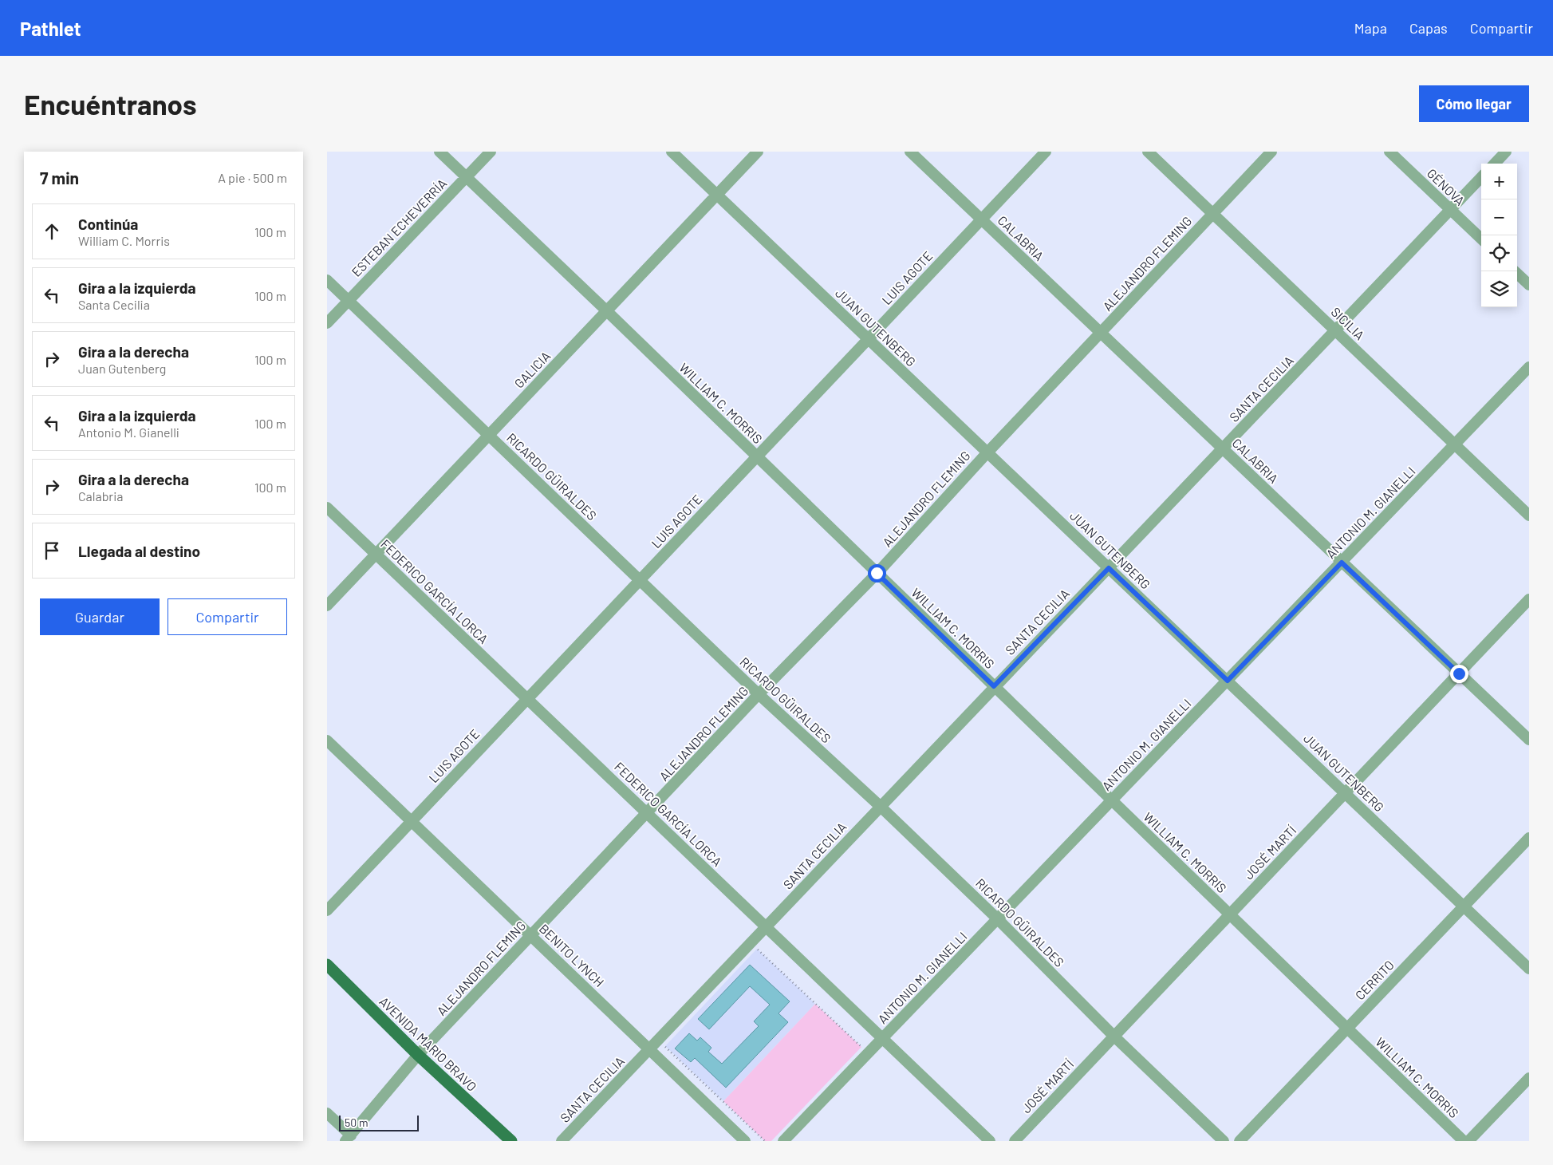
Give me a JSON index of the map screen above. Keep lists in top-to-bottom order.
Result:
{
  "streets": {
    "main road": ["AVENIDA MARIO BRAVO"],
    "street": [
      "GÉNOVA",
      "ESTEBAN ECHEVERRÍA",
      "CALABRIA",
      "ALEJANDRO FLEMING",
      "LUIS AGOTE",
      "SICILIA",
      "JUAN GUTENBERG",
      "GALICIA",
      "SANTA CECILIA",
      "WILLIAM C. MORRIS",
      "RICARDO GÜIRALDES",
      "ANTONIO M. GIANELLI",
      "FEDERICO GARCÍA LORCA",
      "JOSÉ MARTÍ",
      "BENITO LYNCH",
      "CERRITO"
    ]
  },
  "crossings": [
    ["GÉNOVA", "SANTA CECILIA"],
    ["ESTEBAN ECHEVERRÍA", "WILLIAM C. MORRIS"],
    ["ESTEBAN ECHEVERRÍA", "RICARDO GÜIRALDES"],
    ["CALABRIA", "ALEJANDRO FLEMING"],
    ["CALABRIA", "LUIS AGOTE"],
    ["CALABRIA", "SANTA CECILIA"],
    ["CALABRIA", "ANTONIO M. GIANELLI"],
    ["CALABRIA", "JOSÉ MARTÍ"],
    ["ALEJANDRO FLEMING", "SICILIA"],
    ["ALEJANDRO FLEMING", "JUAN GUTENBERG"],
    ["ALEJANDRO FLEMING", "WILLIAM C. MORRIS"],
    ["ALEJANDRO FLEMING", "RICARDO GÜIRALDES"],
    ["ALEJANDRO FLEMING", "FEDERICO GARCÍA LORCA"],
    ["ALEJANDRO FLEMING", "BENITO LYNCH"],
    ["ALEJANDRO FLEMING", "AVENIDA MARIO BRAVO"],
    ["LUIS AGOTE", "JUAN GUTENBERG"],
    ["LUIS AGOTE", "WILLIAM C. MORRIS"],
    ["LUIS AGOTE", "RICARDO GÜIRALDES"],
    ["LUIS AGOTE", "FEDERICO GARCÍA LORCA"],
    ["LUIS AGOTE", "BENITO LYNCH"],
    ["SICILIA", "SANTA CECILIA"],
    ["SICILIA", "ANTONIO M. GIANELLI"],
    ["JUAN GUTENBERG", "GALICIA"],
    ["JUAN GUTENBERG", "SANTA CECILIA"],
    ["JUAN GUTENBERG", "ANTONIO M. GIANELLI"],
    ["JUAN GUTENBERG", "JOSÉ MARTÍ"],
    ["JUAN GUTENBERG", "CERRITO"],
    ["GALICIA", "WILLIAM C. MORRIS"],
    ["GALICIA", "RICARDO GÜIRALDES"],
    ["GALICIA", "FEDERICO GARCÍA LORCA"],
    ["SANTA CECILIA", "WILLIAM C. MORRIS"],
    ["SANTA CECILIA", "RICARDO GÜIRALDES"],
    ["SANTA CECILIA", "FEDERICO GARCÍA LORCA"],
    ["SANTA CECILIA", "BENITO LYNCH"],
    ["WILLIAM C. MORRIS", "ANTONIO M. GIANELLI"],
    ["WILLIAM C. MORRIS", "JOSÉ MARTÍ"],
    ["WILLIAM C. MORRIS", "CERRITO"],
    ["RICARDO GÜIRALDES", "ANTONIO M. GIANELLI"],
    ["RICARDO GÜIRALDES", "JOSÉ MARTÍ"],
    ["ANTONIO M. GIANELLI", "FEDERICO GARCÍA LORCA"]
  ],
  "scale_bar": "50 m",
  "page": {
    "header": "Pathlet",
    "nav": ["Mapa", "Capas", "Compartir"],
    "buttons": [
      "Cómo llegar",
      ["Guardar", "Compartir"]
    ],
    "title": "Encuéntranos",
    "heading": ["7 min", "A pie · 500 m"],
    "map_buttons": ["+", "−"],
    "list": [
      ["Continúa", "William C. Morris", "100 m"],
      ["Gira a la izquierda", "Santa Cecilia", "100 m"],
      ["Gira a la derecha", "Juan Gutenberg", "100 m"],
      ["Gira a la izquierda", "Antonio M. Gianelli", "100 m"],
      ["Gira a la derecha", "Calabria", "100 m"],
      "Llegada al destino"
    ],
    "scale": "50 m"
  }
}
